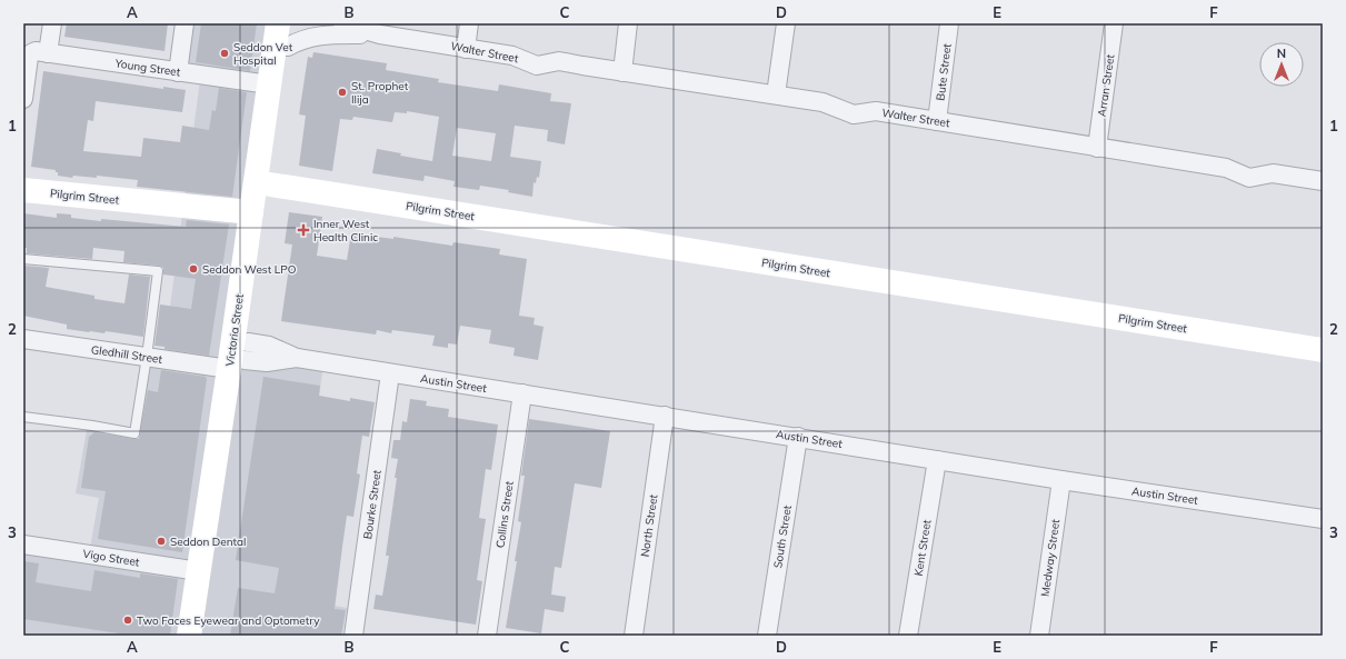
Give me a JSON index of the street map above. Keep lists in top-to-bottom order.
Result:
{
  "streets": {
    "street": [
      "Walter Street",
      "Young Street",
      "Bute Street",
      "Arran Street",
      "Pilgrim Street",
      "Victoria Street",
      "Gledhill Street",
      "Austin Street",
      "Bourke Street",
      "Collins Street",
      "North Street",
      "South Street",
      "Kent Street",
      "Vigo Street",
      "Medway Street"
    ]
  },
  "crossings": [
    ["Walter Street", "Bute Street"],
    ["Walter Street", "Arran Street"],
    ["Walter Street", "Victoria Street"],
    ["Young Street", "Victoria Street"],
    ["Pilgrim Street", "Victoria Street"],
    ["Victoria Street", "Gledhill Street"],
    ["Victoria Street", "Austin Street"],
    ["Victoria Street", "Vigo Street"],
    ["Gledhill Street", "Austin Street"],
    ["Austin Street", "Bourke Street"],
    ["Austin Street", "Collins Street"],
    ["Austin Street", "North Street"],
    ["Austin Street", "South Street"],
    ["Austin Street", "Kent Street"],
    ["Austin Street", "Medway Street"]
  ],
  "places": {
    "other": [
      "Seddon Vet Hospital",
      "St. Prophet Ilija",
      "Seddon West LPO",
      "Seddon Dental",
      "Two Faces Eyewear and Optometry"
    ],
    "health": ["Inner West Health Clinic"]
  },
  "north": "top",
  "grid": {
    "columns": [
      "A",
      "B",
      "C",
      "D",
      "E",
      "F"
    ],
    "rows": ["1", "2", "3"]
  }
}
